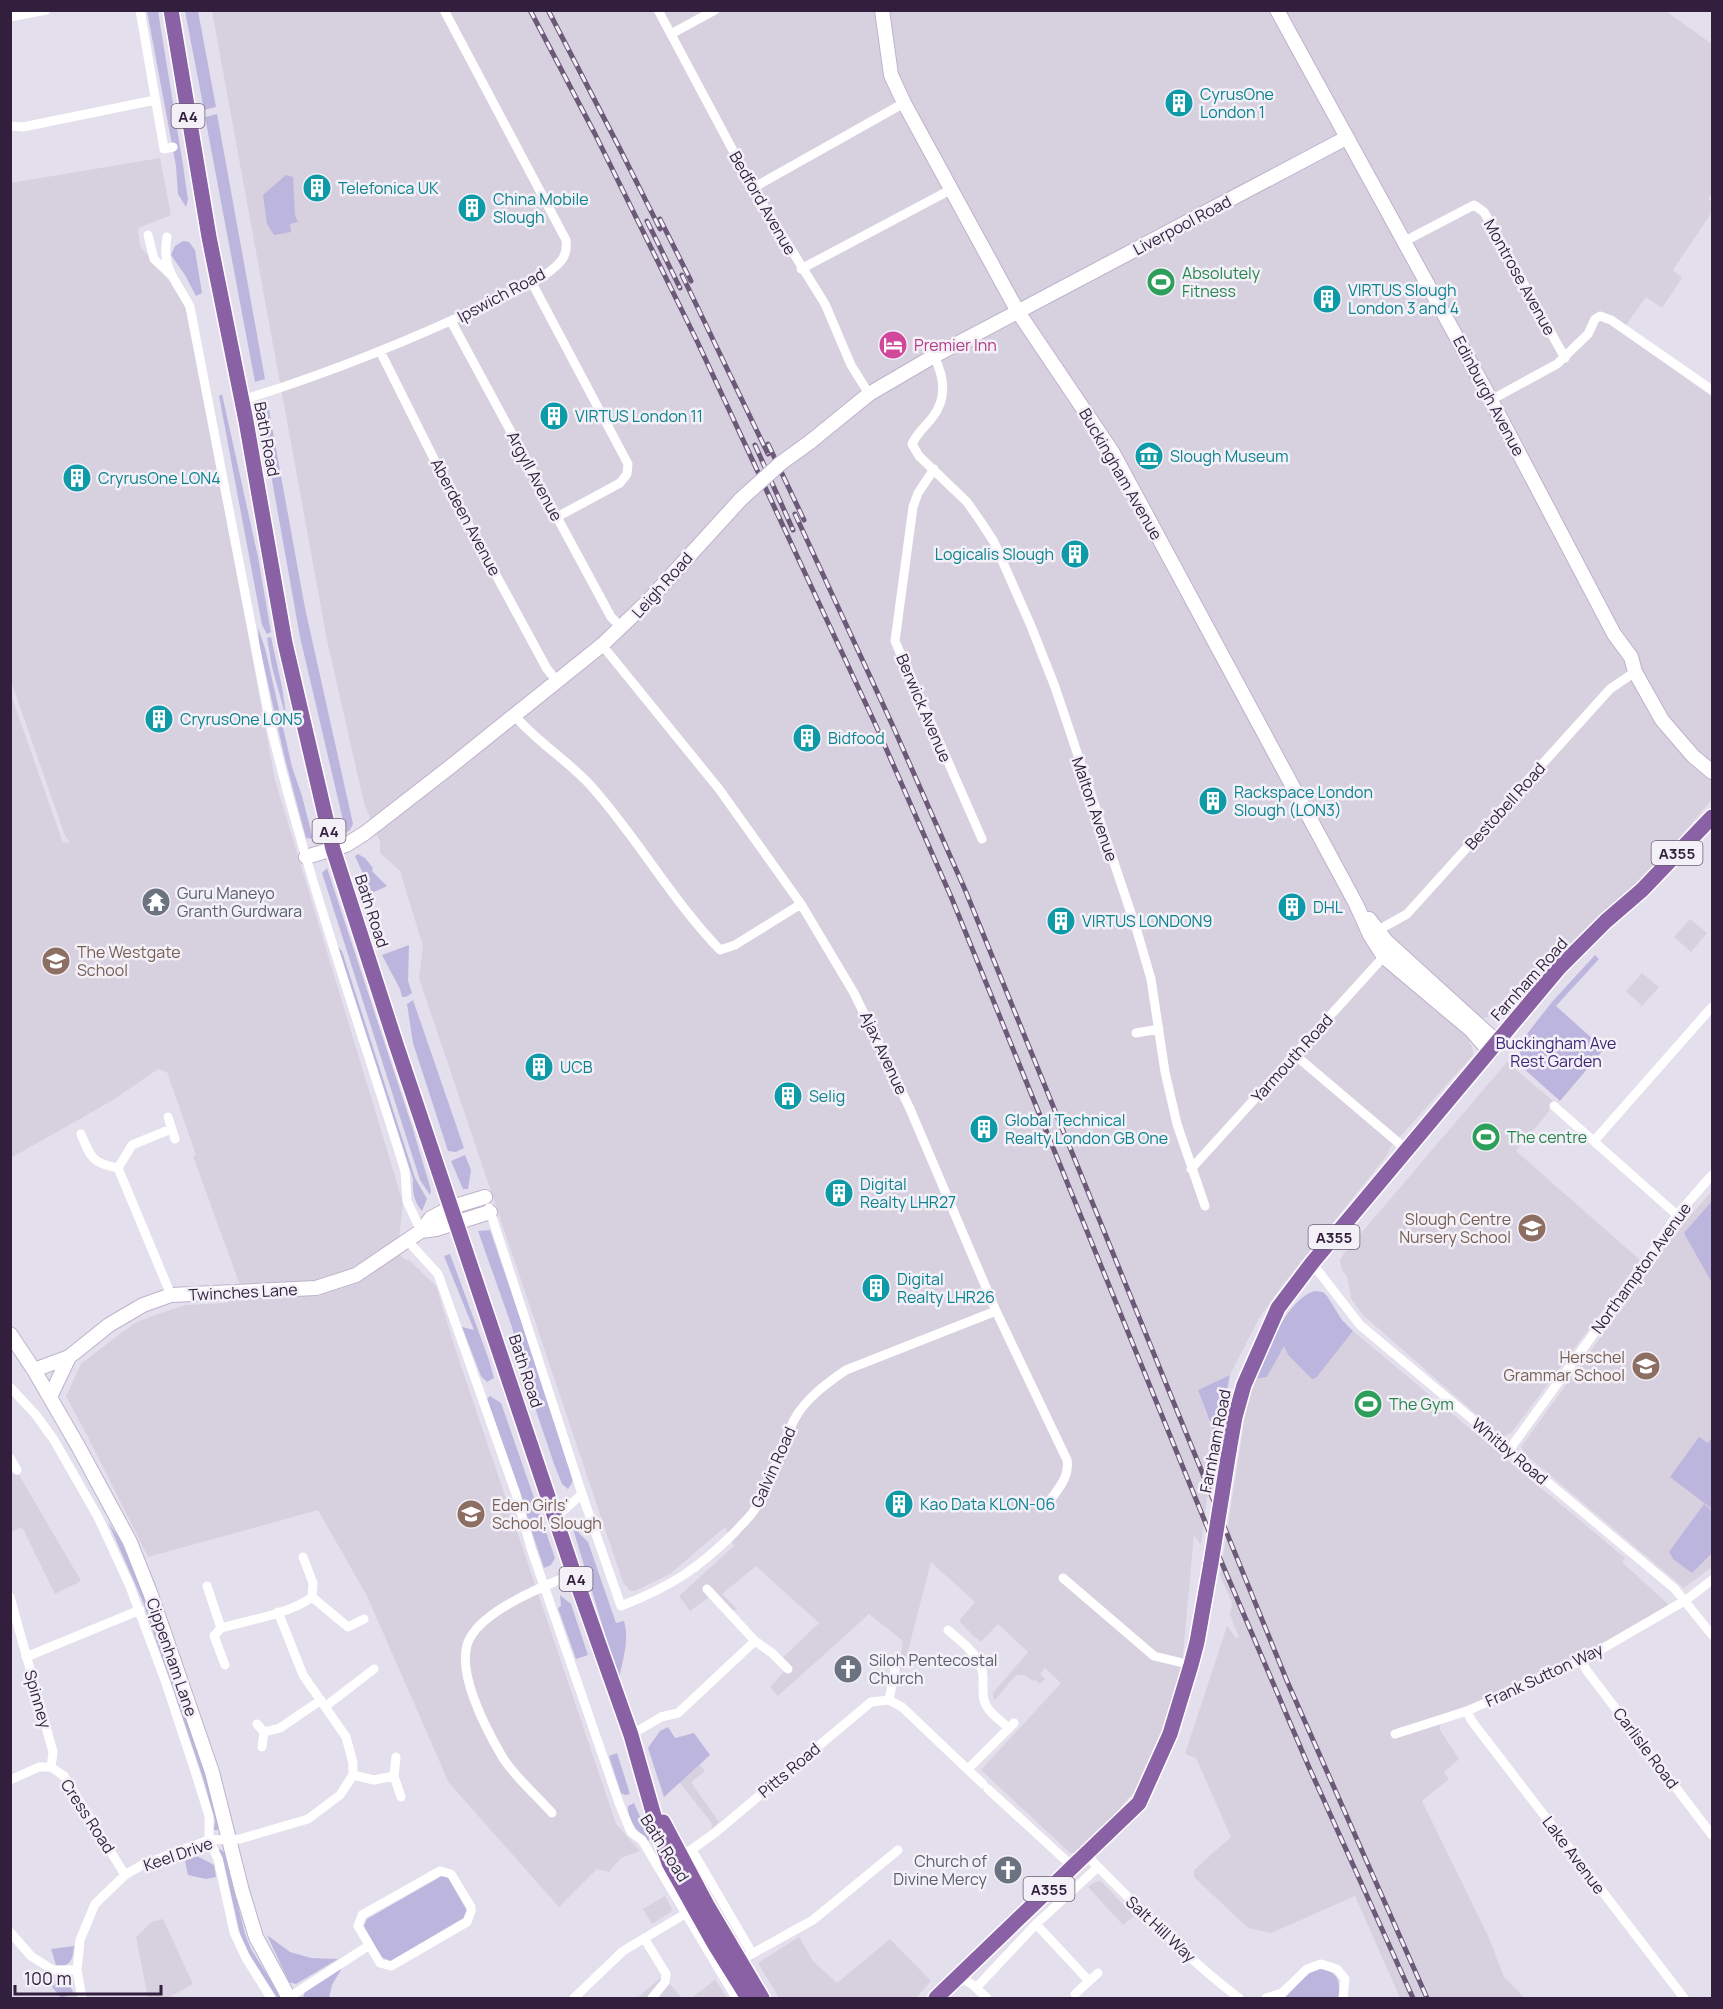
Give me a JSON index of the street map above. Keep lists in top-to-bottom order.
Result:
{
  "streets": {
    "main road": [
      "A4",
      "Bath Road",
      "A355",
      "Farnham Road"
    ],
    "street": [
      "Bedford Avenue",
      "Liverpool Road",
      "Montrose Avenue",
      "Ipswich Road",
      "Edinburgh Avenue",
      "Buckingham Avenue",
      "Argyll Avenue",
      "Aberdeen Avenue",
      "Leigh Road",
      "Berwick Avenue",
      "Bestobell Road",
      "Malton Avenue",
      "Ajax Avenue",
      "Yarmouth Road",
      "Northampton Avenue",
      "Twinches Lane",
      "Whitby Road",
      "Galvin Road",
      "Cippenham Lane",
      "Frank Sutton Way",
      "Spinney",
      "Carlisle Road",
      "Pitts Road",
      "Cress Road",
      "Keel Drive",
      "Lake Avenue",
      "Salt Hill Way"
    ]
  },
  "crossings": [
    ["Bedford Avenue", "Leigh Road"],
    ["Liverpool Road", "Edinburgh Avenue"],
    ["Liverpool Road", "Buckingham Avenue"],
    ["Liverpool Road", "Leigh Road"],
    ["Montrose Avenue", "Edinburgh Avenue"],
    ["Ipswich Road", "Bath Road"],
    ["Ipswich Road", "Argyll Avenue"],
    ["Ipswich Road", "Aberdeen Avenue"],
    ["Edinburgh Avenue", "Bestobell Road"],
    ["Bath Road", "Leigh Road"],
    ["Bath Road", "Twinches Lane"],
    ["Bath Road", "Pitts Road"],
    ["Buckingham Avenue", "Leigh Road"],
    ["Buckingham Avenue", "Bestobell Road"],
    ["Buckingham Avenue", "Farnham Road"],
    ["Buckingham Avenue", "Yarmouth Road"],
    ["Argyll Avenue", "Leigh Road"],
    ["Aberdeen Avenue", "Leigh Road"],
    ["Leigh Road", "Malton Avenue"],
    ["Leigh Road", "Ajax Avenue"],
    ["Berwick Avenue", "Malton Avenue"],
    ["Malton Avenue", "Yarmouth Road"],
    ["Farnham Road", "Whitby Road"],
    ["Farnham Road", "Salt Hill Way"],
    ["Ajax Avenue", "Galvin Road"],
    ["Northampton Avenue", "Whitby Road"],
    ["Twinches Lane", "Cippenham Lane"],
    ["Whitby Road", "Frank Sutton Way"],
    ["Cippenham Lane", "Keel Drive"],
    ["Frank Sutton Way", "Carlisle Road"],
    ["Frank Sutton Way", "Lake Avenue"],
    ["Spinney", "Cress Road"],
    ["Cress Road", "Keel Drive"]
  ],
  "parks": ["Buckingham Ave Rest Garden"],
  "places": {
    "building": [
      "CyrusOne London 1",
      "Telefonica UK",
      "China Mobile Slough",
      "VIRTUS Slough London 3 and 4",
      "VIRTUS London 11",
      "CryrusOne LON4",
      "Logicalis Slough",
      "CryrusOne LON5",
      "Bidfood",
      "Rackspace London Slough (LON3)",
      "DHL",
      "VIRTUS LONDON9",
      "UCB",
      "Selig",
      "Global Technical Realty London GB One",
      "Digital Realty LHR27",
      "Digital Realty LHR26",
      "Kao Data KLON-06"
    ],
    "sports": ["Absolutely Fitness", "The centre", "The Gym"],
    "hotel": ["Premier Inn"],
    "museum": ["Slough Museum"],
    "temple": ["Guru Maneyo Granth Gurdwara"],
    "school or university": [
      "The Westgate School",
      "Slough Centre Nursery School",
      "Herschel Grammar School",
      "Eden Girls' School, Slough"
    ],
    "church": ["Siloh Pentecostal Church", "Church of Divine Mercy"]
  },
  "scale_bar": "100 m"
}
